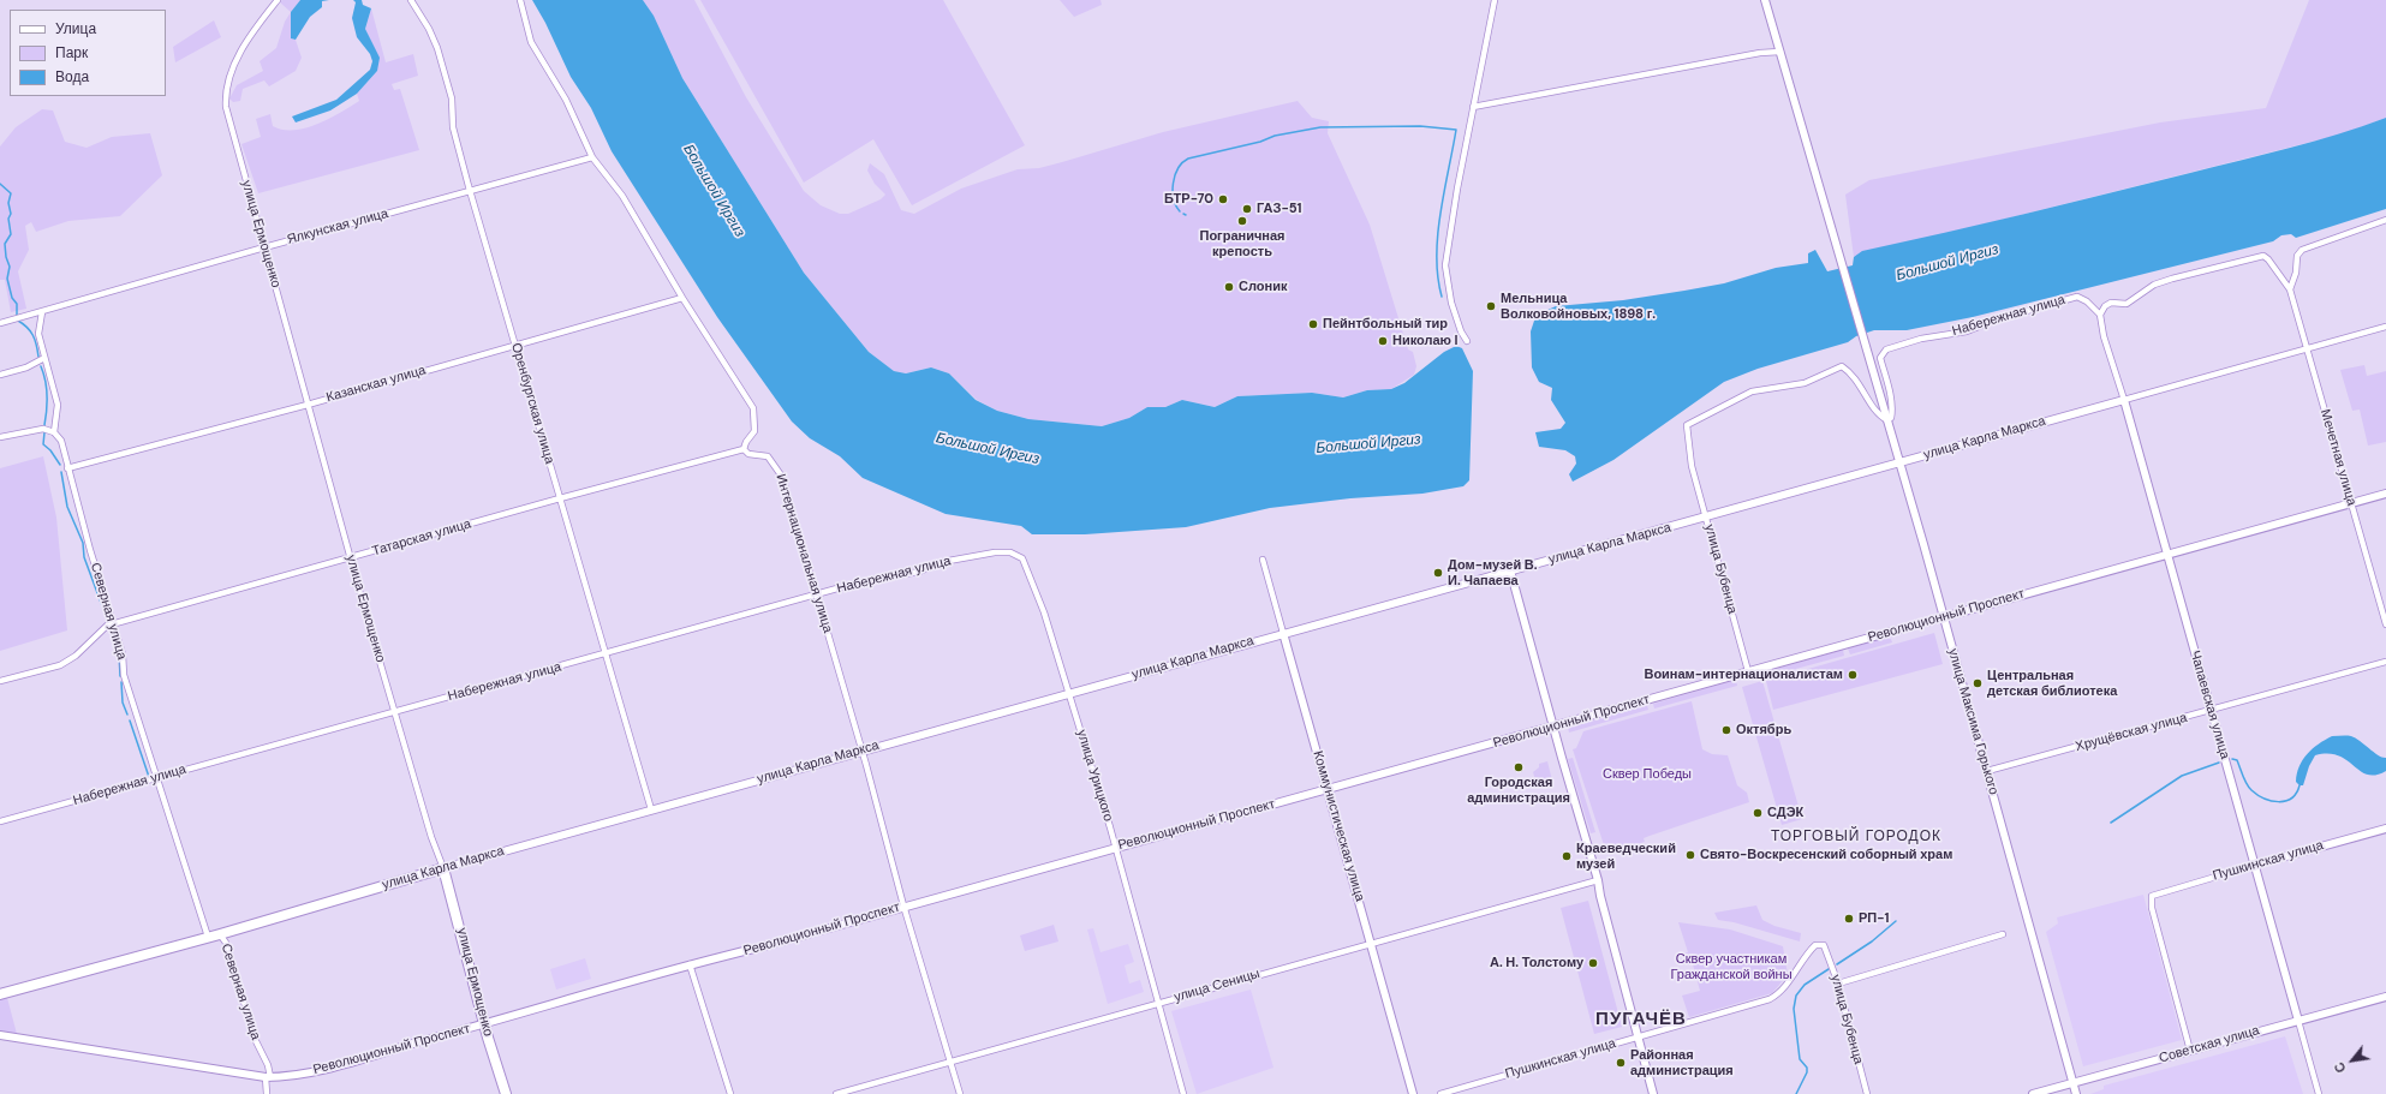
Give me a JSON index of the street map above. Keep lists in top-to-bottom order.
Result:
{
  "streets": {
    "highway": ["улица Ермощенко", "улица Карла Маркса"],
    "street": [
      "Ялкунская улица",
      "Набережная улица",
      "Казанская улица",
      "Оренбургская улица",
      "Мечетная улица",
      "Татарская улица",
      "Интернациональная улица",
      "улица Бубенца",
      "Северная улица",
      "Революционный Проспект",
      "Чапаевская улица",
      "улица Максима Горького",
      "Хрущёвская улица",
      "улица Урицкого",
      "Коммунистическая улица",
      "Пушкинская улица",
      "улица Сеницы",
      "Советская улица"
    ]
  },
  "crossings": [
    ["Ялкунская улица", "улица Ермощенко"],
    ["Ялкунская улица", "Оренбургская улица"],
    ["Ялкунская улица", "Северная улица"],
    ["улица Ермощенко", "Набережная улица"],
    ["улица Ермощенко", "Казанская улица"],
    ["улица Ермощенко", "улица Карла Маркса"],
    ["улица Ермощенко", "Татарская улица"],
    ["улица Ермощенко", "Революционный Проспект"],
    ["Набережная улица", "Оренбургская улица"],
    ["Набережная улица", "Интернациональная улица"],
    ["Набережная улица", "улица Бубенца"],
    ["Набережная улица", "Северная улица"],
    ["Набережная улица", "Чапаевская улица"],
    ["Набережная улица", "улица Максима Горького"],
    ["Набережная улица", "улица Урицкого"],
    ["Казанская улица", "Оренбургская улица"],
    ["Казанская улица", "Северная улица"],
    ["Оренбургская улица", "улица Карла Маркса"],
    ["Оренбургская улица", "Татарская улица"],
    ["улица Карла Маркса", "Мечетная улица"],
    ["улица Карла Маркса", "Интернациональная улица"],
    ["улица Карла Маркса", "улица Бубенца"],
    ["улица Карла Маркса", "Северная улица"],
    ["улица Карла Маркса", "Чапаевская улица"],
    ["улица Карла Маркса", "улица Максима Горького"],
    ["улица Карла Маркса", "улица Урицкого"],
    ["улица Карла Маркса", "Коммунистическая улица"],
    ["Мечетная улица", "Революционный Проспект"],
    ["Татарская улица", "Интернациональная улица"],
    ["Татарская улица", "Северная улица"],
    ["Интернациональная улица", "Революционный Проспект"],
    ["Интернациональная улица", "улица Сеницы"],
    ["улица Бубенца", "Революционный Проспект"],
    ["улица Бубенца", "улица Максима Горького"],
    ["улица Бубенца", "Пушкинская улица"],
    ["Северная улица", "Революционный Проспект"],
    ["Революционный Проспект", "Чапаевская улица"],
    ["Революционный Проспект", "улица Максима Горького"],
    ["Революционный Проспект", "улица Урицкого"],
    ["Революционный Проспект", "Коммунистическая улица"],
    ["Чапаевская улица", "Хрущёвская улица"],
    ["Чапаевская улица", "Пушкинская улица"],
    ["Чапаевская улица", "Советская улица"],
    ["улица Максима Горького", "Хрущёвская улица"],
    ["улица Максима Горького", "Советская улица"],
    ["улица Урицкого", "улица Сеницы"],
    ["Коммунистическая улица", "улица Сеницы"],
    ["Пушкинская улица", "Советская улица"]
  ],
  "districts": ["ТОРГОВЫЙ ГОРОДОК", "ПУГАЧЁВ"],
  "water": ["Большой Иргиз"],
  "parks": ["Сквер Победы", "Сквер участникам Гражданской войны"],
  "places": [
    "БТР-70",
    "ГАЗ-51",
    "Пограничная крепость",
    "Слоник",
    "Мельница Волковойновых, 1898 г.",
    "Пейнтбольный тир",
    "Николаю I",
    "Дом-музей В. И. Чапаева",
    "Воинам-интернационалистам",
    "Центральная детская библиотека",
    "Октябрь",
    "Городская администрация",
    "СДЭК",
    "Свято-Воскресенский соборный храм",
    "Краеведческий музей",
    "РП-1",
    "А. Н. Толстому",
    "Районная администрация"
  ],
  "legend": ["Улица", "Парк", "Вода"],
  "north": "bottom left"
}
